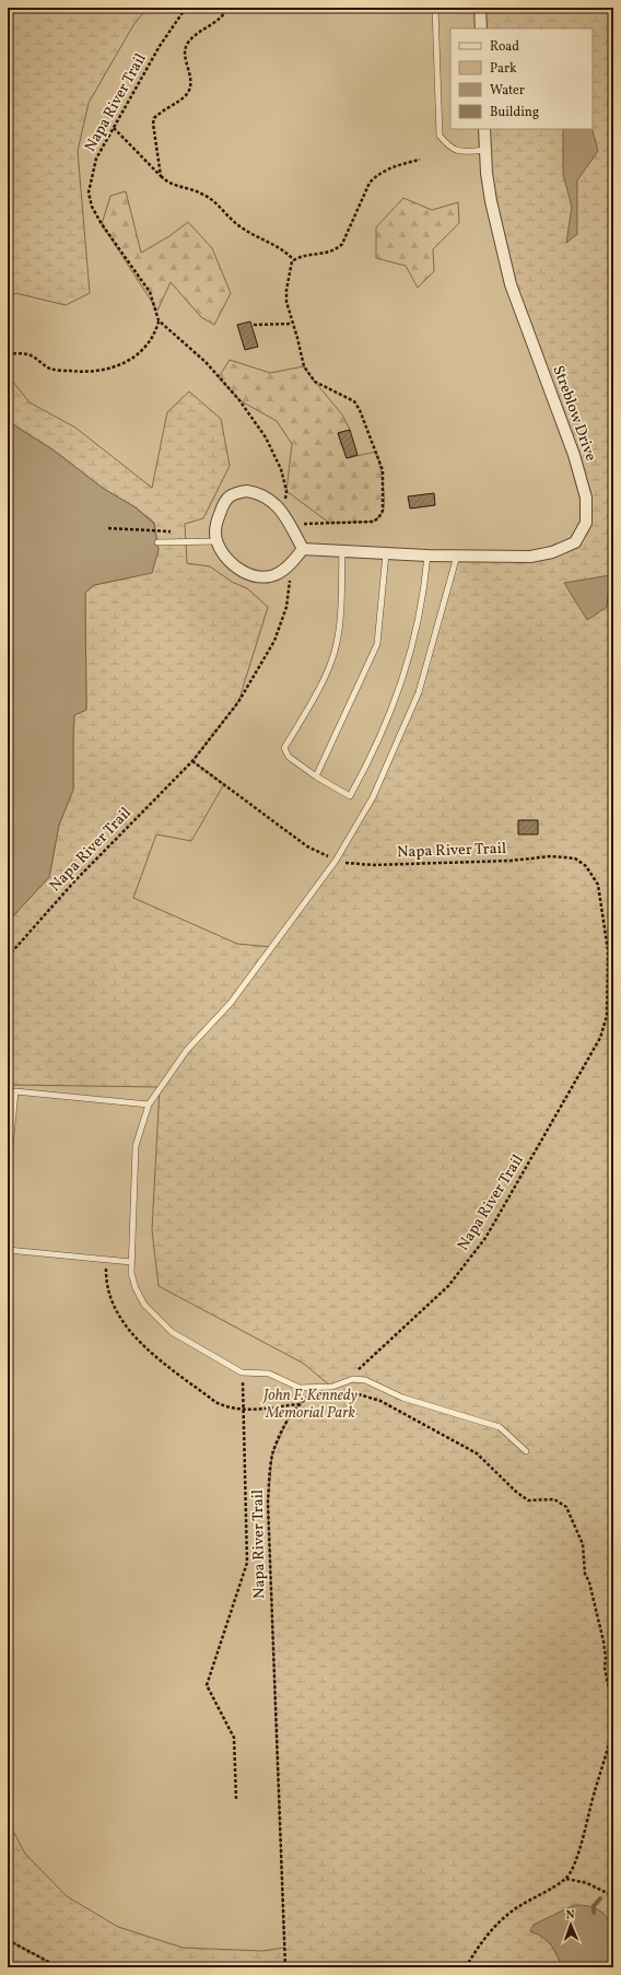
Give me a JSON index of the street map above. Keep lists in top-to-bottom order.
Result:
{
  "streets": {
    "street": ["Streblow Drive"],
    "path": ["Napa River Trail"]
  },
  "crossings": [
    ["Napa River Trail", "Streblow Drive"]
  ],
  "parks": ["John F. Kennedy Memorial Park"],
  "legend": [
    "Road",
    "Park",
    "Water",
    "Building"
  ],
  "north": "top"
}
